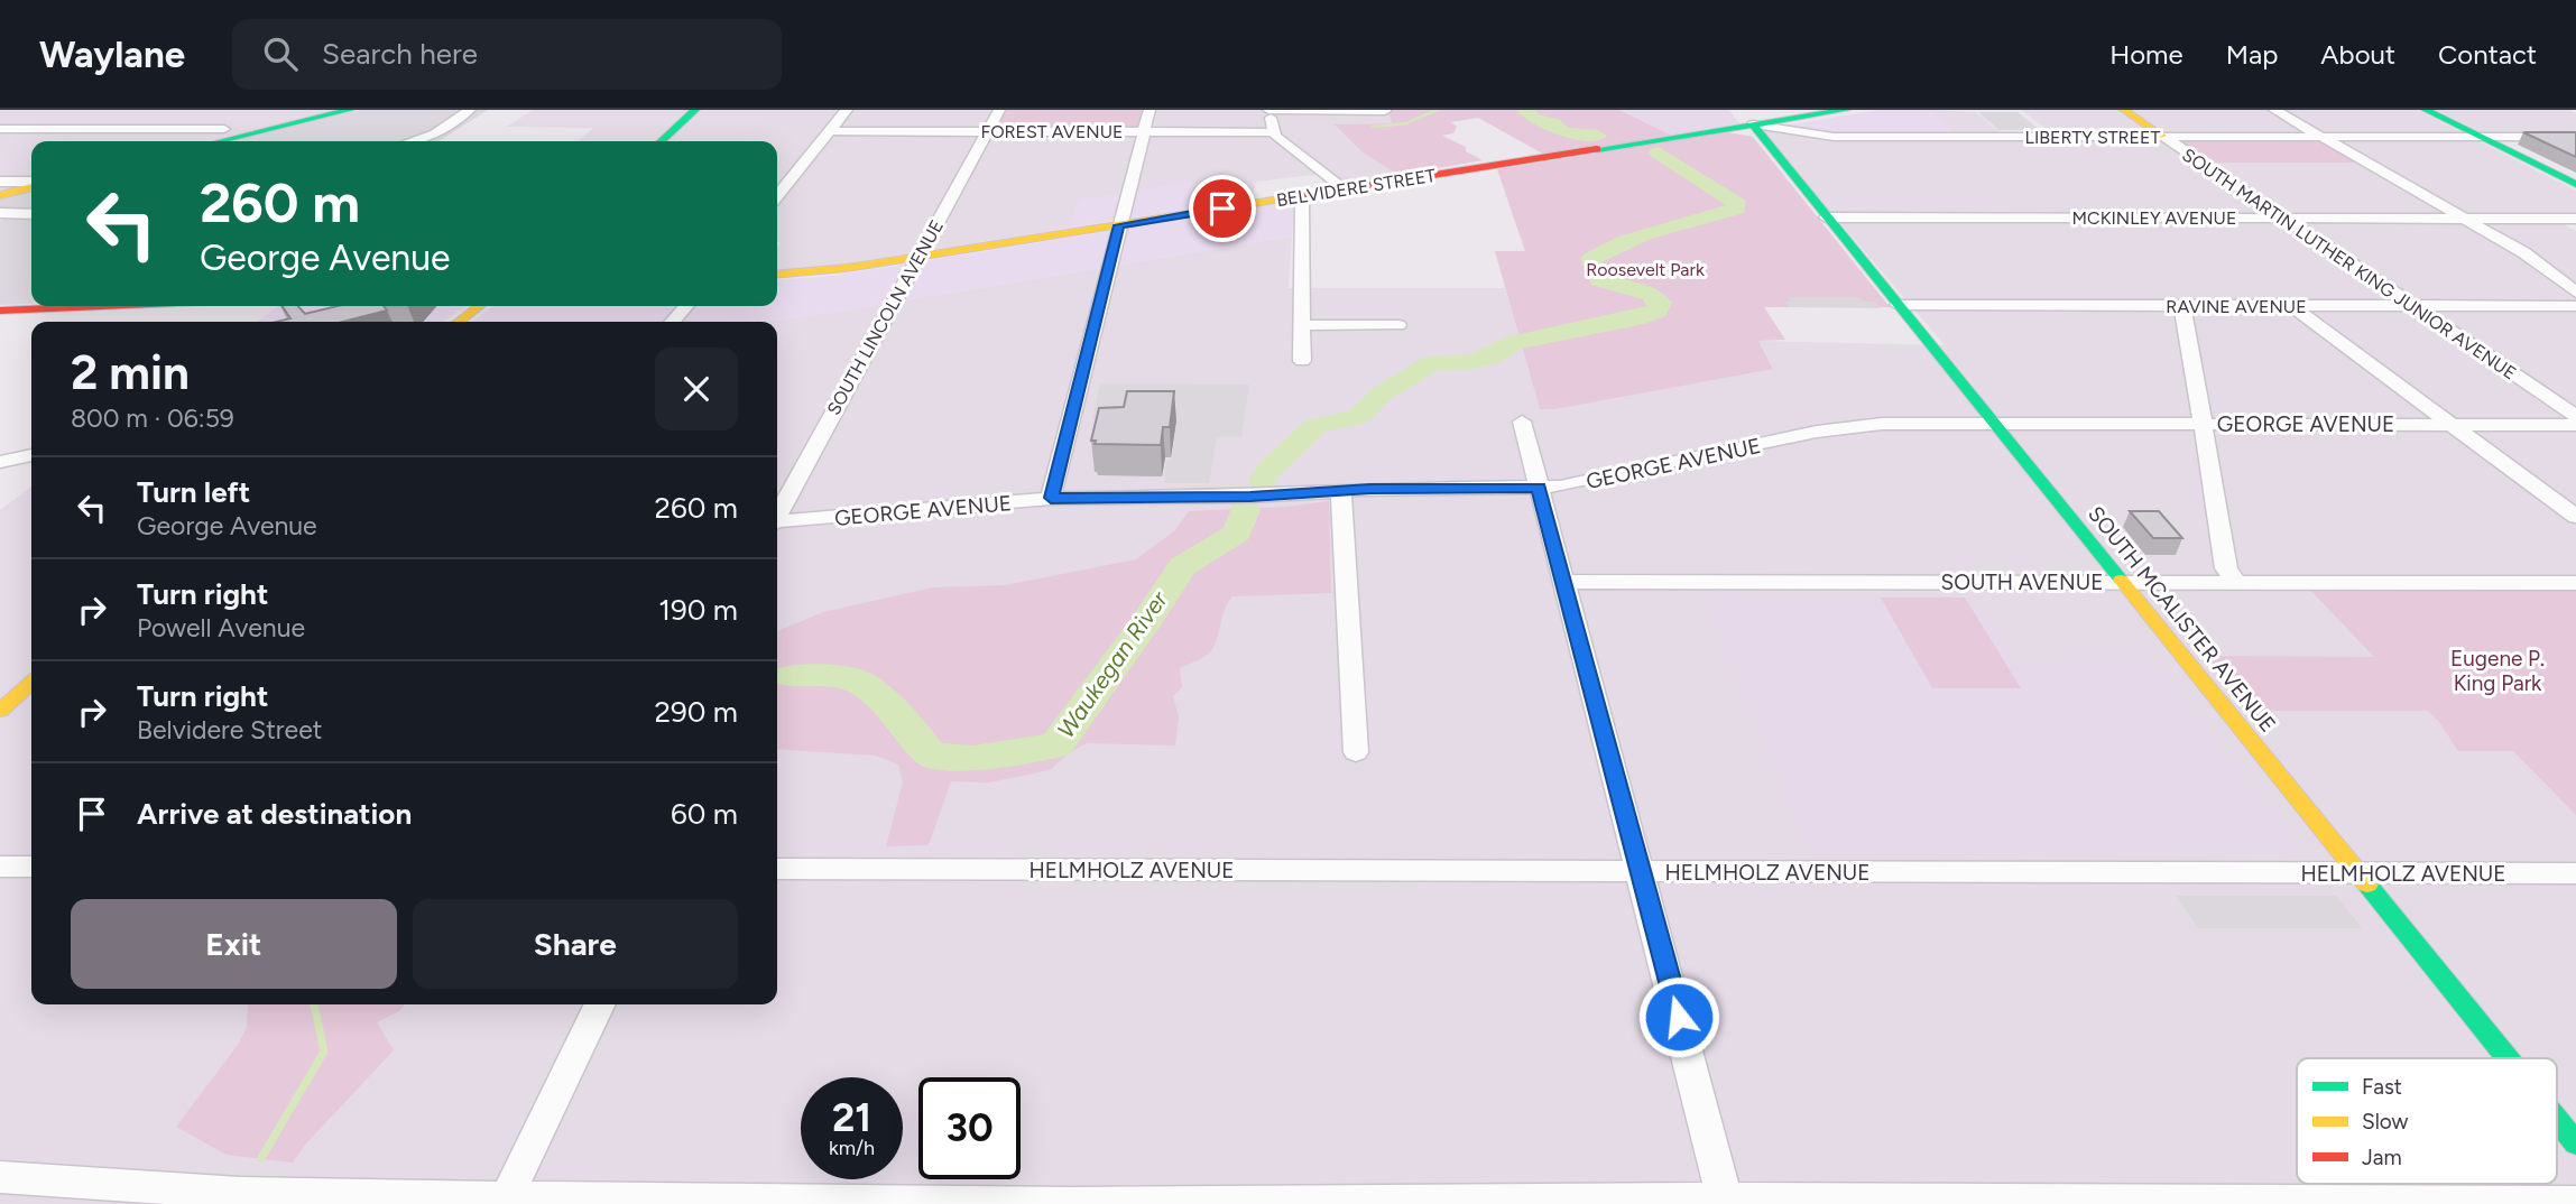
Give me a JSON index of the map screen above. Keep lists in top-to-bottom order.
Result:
{
  "streets": {
    "street": [
      "FOREST AVENUE",
      "LIBERTY STREET",
      "BELVIDERE STREET",
      "MCKINLEY AVENUE",
      "SOUTH MARTIN LUTHER KING JUNIOR AVENUE",
      "RAVINE AVENUE",
      "SOUTH LINCOLN AVENUE",
      "GEORGE AVENUE",
      "SOUTH AVENUE",
      "SOUTH MCALISTER AVENUE",
      "HELMHOLZ AVENUE"
    ]
  },
  "crossings": [
    ["FOREST AVENUE", "SOUTH LINCOLN AVENUE"],
    ["LIBERTY STREET", "BELVIDERE STREET"],
    ["LIBERTY STREET", "SOUTH MARTIN LUTHER KING JUNIOR AVENUE"],
    ["LIBERTY STREET", "SOUTH MCALISTER AVENUE"],
    ["BELVIDERE STREET", "SOUTH LINCOLN AVENUE"],
    ["BELVIDERE STREET", "SOUTH MCALISTER AVENUE"],
    ["MCKINLEY AVENUE", "SOUTH MARTIN LUTHER KING JUNIOR AVENUE"],
    ["MCKINLEY AVENUE", "SOUTH MCALISTER AVENUE"],
    ["SOUTH MARTIN LUTHER KING JUNIOR AVENUE", "RAVINE AVENUE"],
    ["SOUTH MARTIN LUTHER KING JUNIOR AVENUE", "GEORGE AVENUE"],
    ["RAVINE AVENUE", "SOUTH MCALISTER AVENUE"],
    ["GEORGE AVENUE", "SOUTH MCALISTER AVENUE"],
    ["SOUTH AVENUE", "SOUTH MCALISTER AVENUE"],
    ["SOUTH MCALISTER AVENUE", "HELMHOLZ AVENUE"]
  ],
  "water": ["Waukegan River"],
  "parks": ["Roosevelt Park", "Eugene P. King Park"],
  "legend": ["Fast", "Slow", "Jam"],
  "page": {
    "header": "Waylane",
    "search": "Search here",
    "nav": [
      "Home",
      "Map",
      "About",
      "Contact"
    ],
    "turn": ["260 m", "George Avenue"],
    "heading": ["2 min", "800 m · 06:59"],
    "list": [
      {
        "name": "Turn left",
        "note": "George Avenue",
        "value": "260 m"
      },
      {
        "name": "Turn right",
        "note": "Powell Avenue",
        "value": "190 m"
      },
      {
        "name": "Turn right",
        "note": "Belvidere Street",
        "value": "290 m"
      },
      {
        "name": "Arrive at destination",
        "value": "60 m"
      }
    ],
    "buttons": ["Exit", "Share"],
    "speed": "21 km/h",
    "limit": "30"
  }
}
